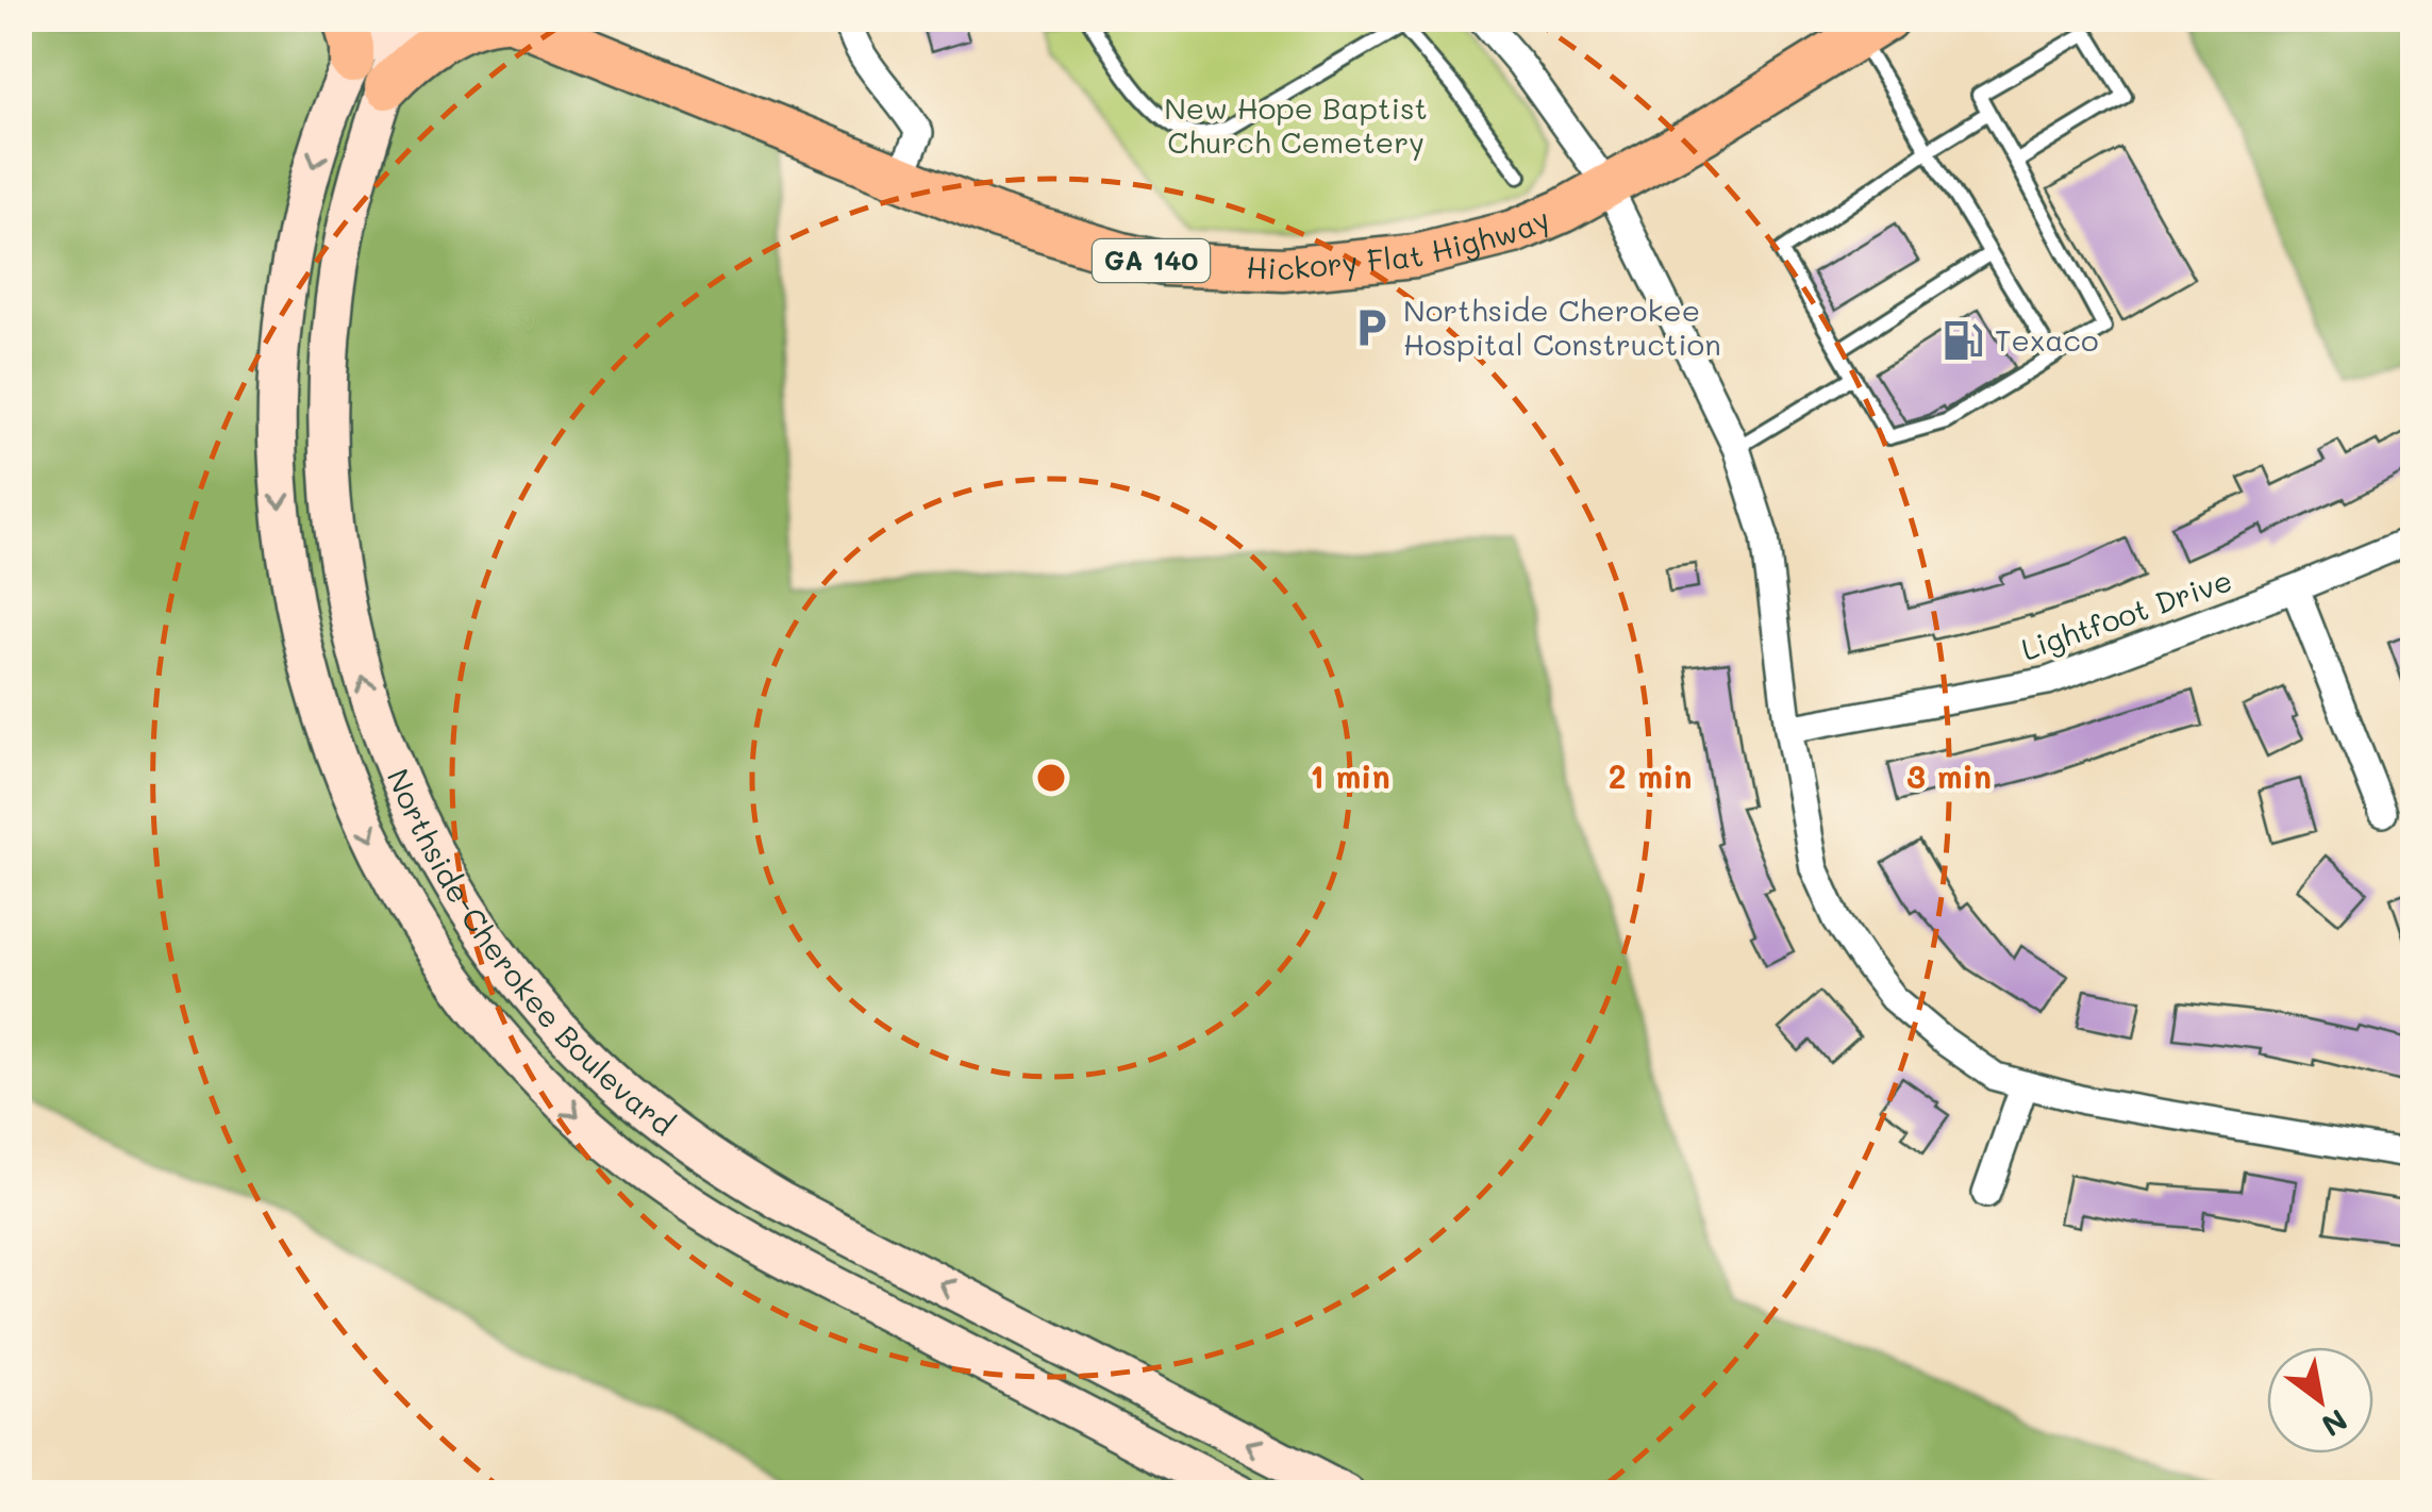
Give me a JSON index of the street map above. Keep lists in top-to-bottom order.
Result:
{
  "streets": {
    "main road": ["Hickory Flat Highway", "GA 140"],
    "street": ["Lightfoot Drive", "Northside-Cherokee Boulevard"]
  },
  "parks": ["New Hope Baptist Church Cemetery"],
  "places": {
    "parking": ["Northside Cherokee Hospital Construction"],
    "fuel station": ["Texaco"]
  },
  "north": "bottom right",
  "rings": ["1 min", "2 min", "3 min"]
}
